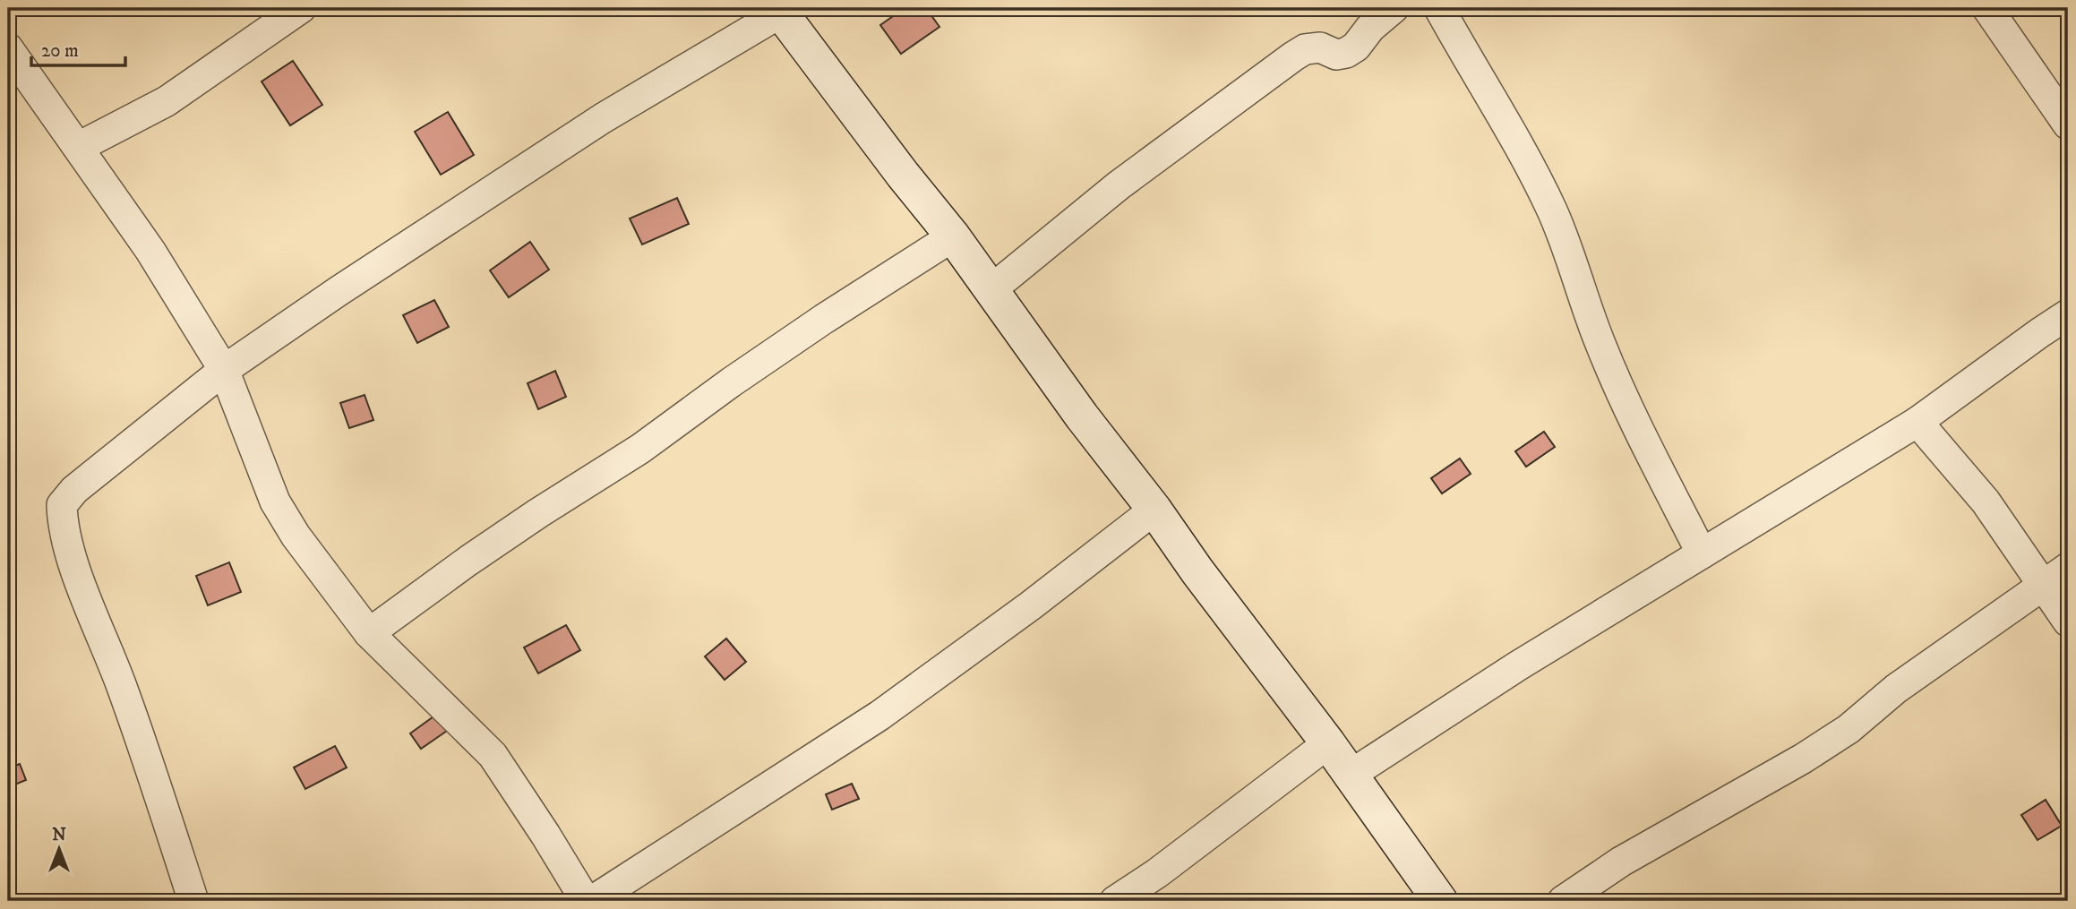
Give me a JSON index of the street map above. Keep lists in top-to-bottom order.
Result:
{
  "scale_bar": "20 m",
  "north": "top"
}
